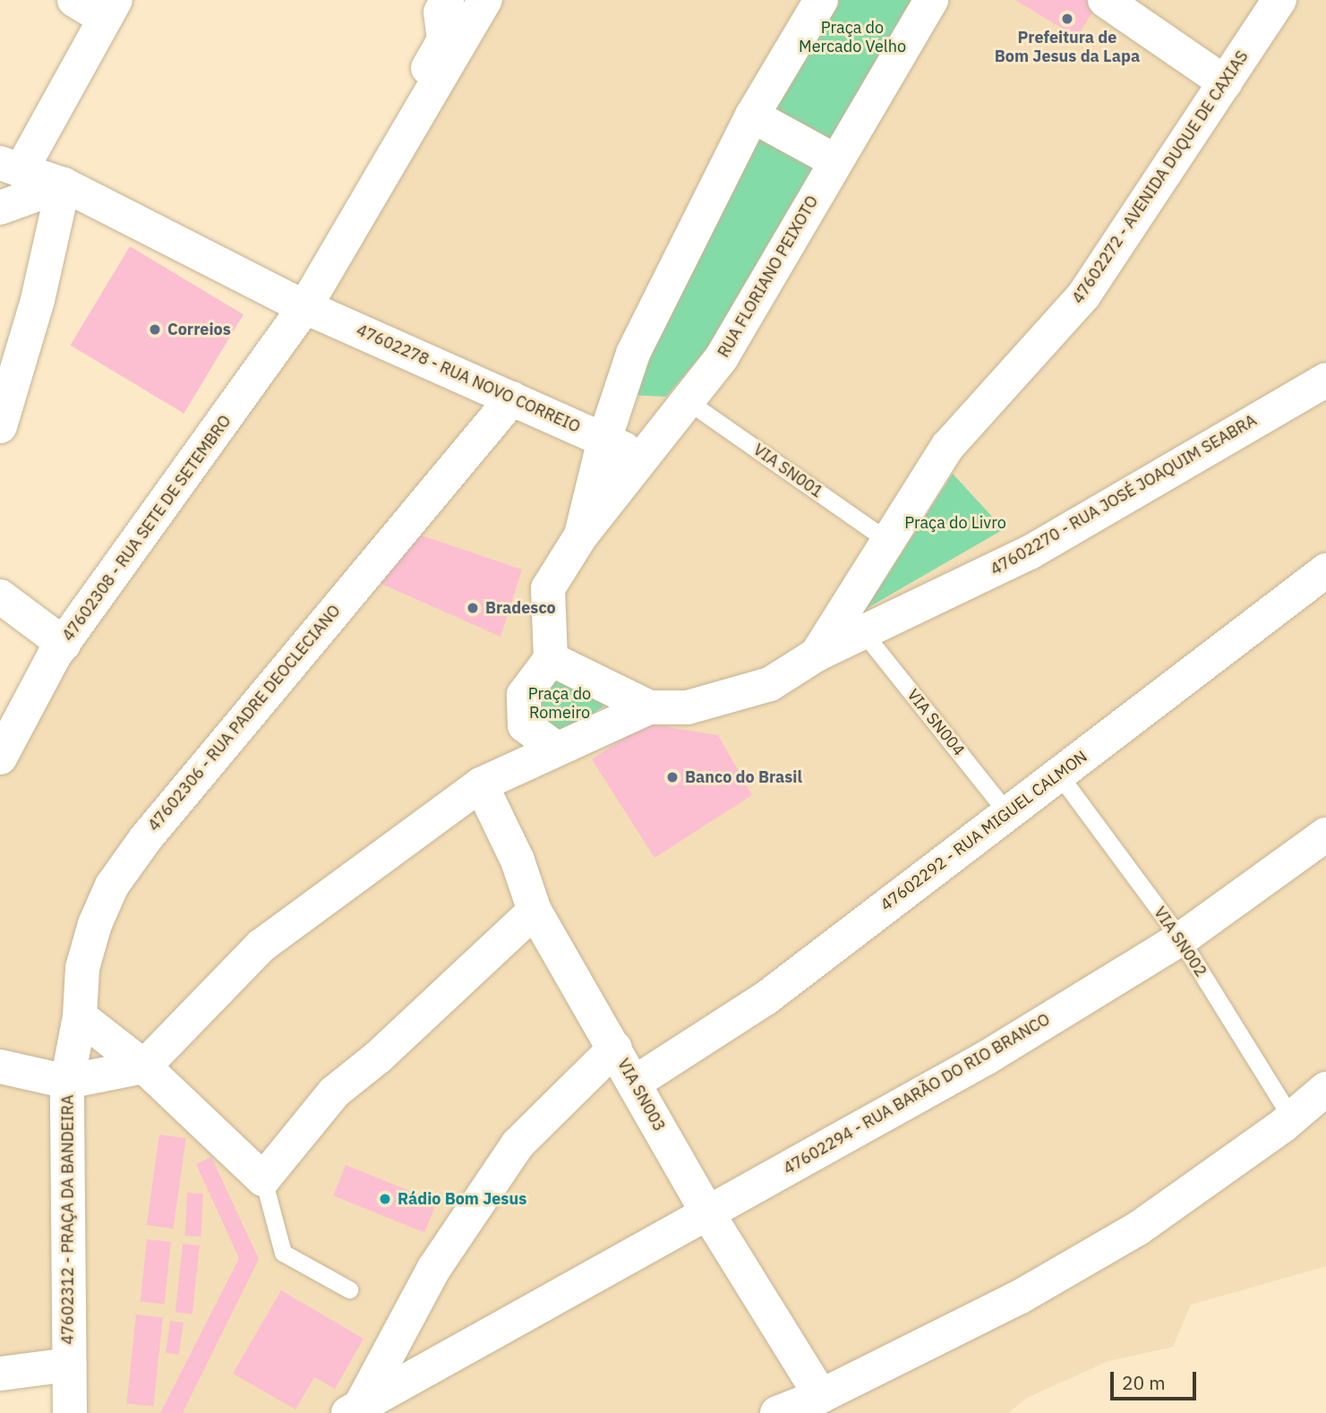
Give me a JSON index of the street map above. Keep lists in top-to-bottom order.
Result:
{
  "streets": {
    "street": [
      "47602272 - AVENIDA DUQUE DE CAXIAS",
      "RUA FLORIANO PEIXOTO",
      "47602278 - RUA NOVO CORREIO",
      "47602270 - RUA JOSÉ JOAQUIM SEABRA",
      "47602308 - RUA SETE DE SETEMBRO",
      "47602306 - RUA PADRE DEOCLECIANO",
      "47602292 - RUA MIGUEL CALMON",
      "47602294 - RUA BARÃO DO RIO BRANCO",
      "VIA SN003",
      "47602312 - PRAÇA DA BANDEIRA"
    ],
    "lane": ["VIA SN001", "VIA SN004", "VIA SN002"]
  },
  "crossings": [
    ["47602272 - AVENIDA DUQUE DE CAXIAS", "VIA SN001"],
    ["47602272 - AVENIDA DUQUE DE CAXIAS", "47602270 - RUA JOSÉ JOAQUIM SEABRA"],
    ["RUA FLORIANO PEIXOTO", "47602278 - RUA NOVO CORREIO"],
    ["RUA FLORIANO PEIXOTO", "VIA SN001"],
    ["47602278 - RUA NOVO CORREIO", "47602308 - RUA SETE DE SETEMBRO"],
    ["47602278 - RUA NOVO CORREIO", "47602306 - RUA PADRE DEOCLECIANO"],
    ["47602270 - RUA JOSÉ JOAQUIM SEABRA", "VIA SN004"],
    ["47602306 - RUA PADRE DEOCLECIANO", "47602312 - PRAÇA DA BANDEIRA"],
    ["VIA SN004", "47602292 - RUA MIGUEL CALMON"],
    ["47602292 - RUA MIGUEL CALMON", "VIA SN002"],
    ["47602292 - RUA MIGUEL CALMON", "VIA SN003"],
    ["VIA SN002", "47602294 - RUA BARÃO DO RIO BRANCO"],
    ["47602294 - RUA BARÃO DO RIO BRANCO", "VIA SN003"]
  ],
  "parks": ["Praça do Mercado Velho", "Praça do Livro", "Praça do Romeiro"],
  "places": [
    "Prefeitura de Bom Jesus da Lapa",
    "Correios",
    "Bradesco",
    "Banco do Brasil",
    "Rádio Bom Jesus"
  ],
  "scale_bar": "20 m"
}
